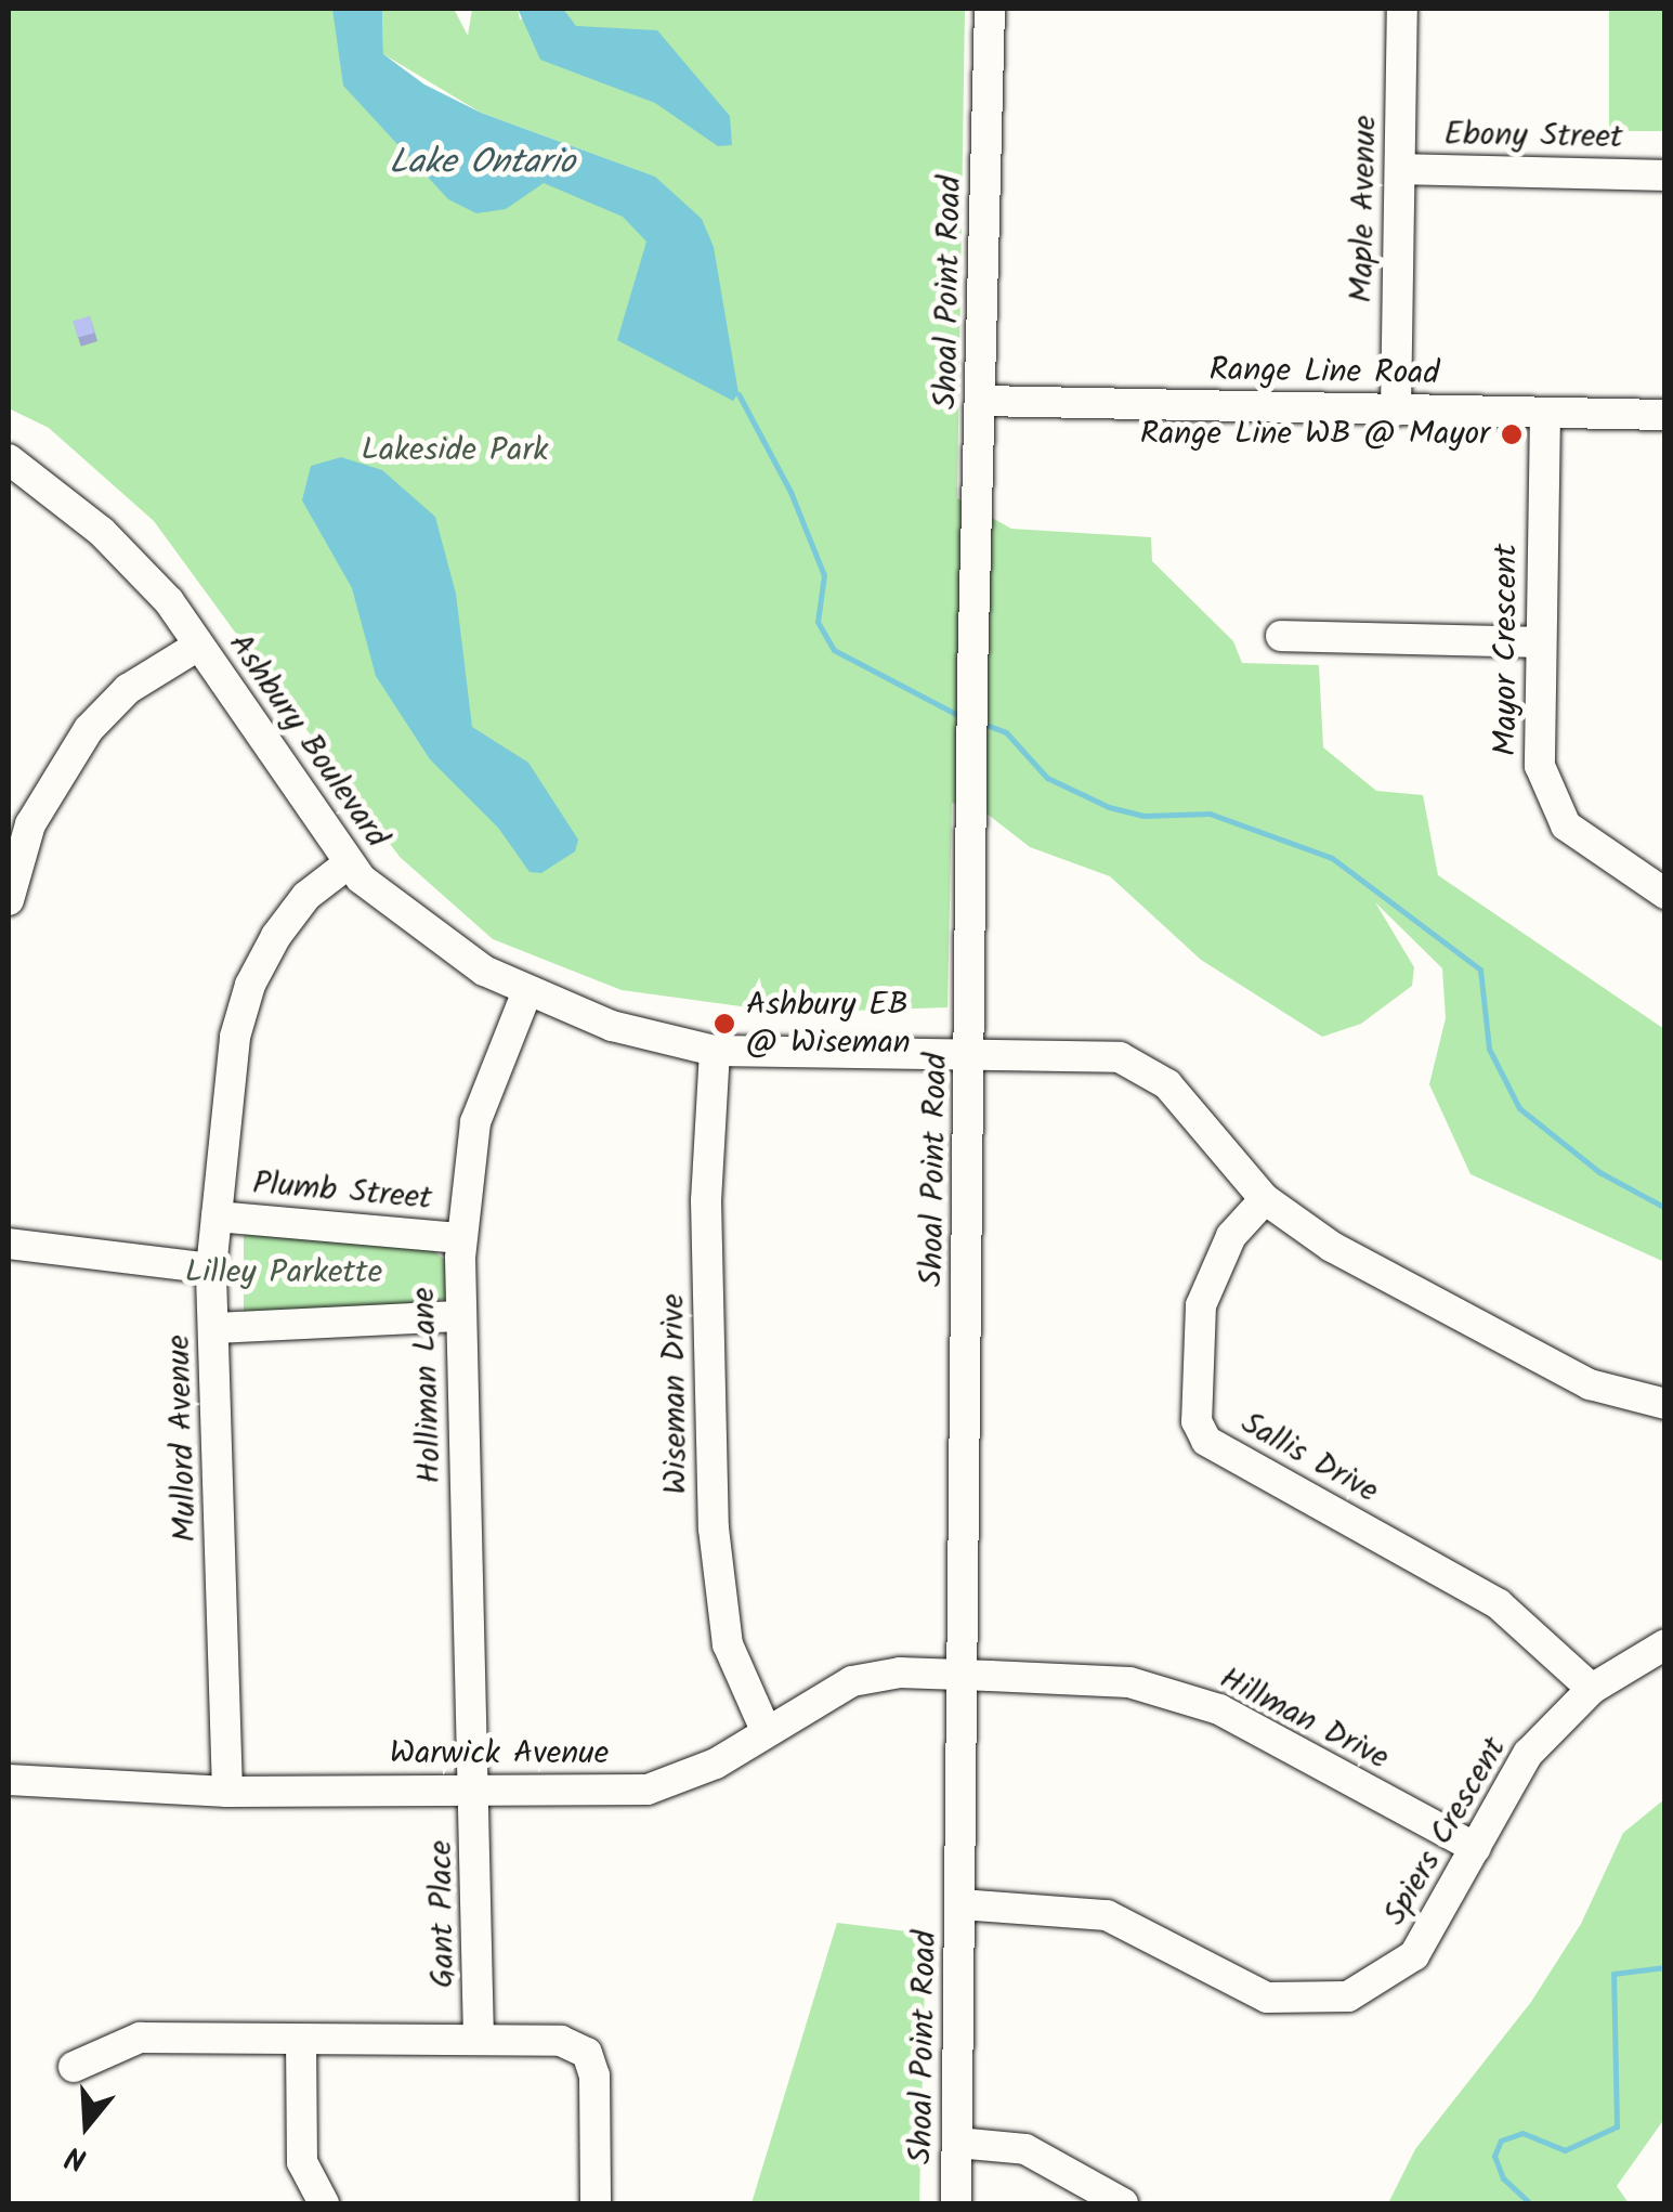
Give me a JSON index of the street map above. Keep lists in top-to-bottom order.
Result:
{
  "streets": {
    "street": [
      "Ebony Street",
      "Maple Avenue",
      "Shoal Point Road",
      "Range Line Road",
      "Mayor Crescent",
      "Ashbury Boulevard",
      "Plumb Street",
      "Holliman Lane",
      "Wiseman Drive",
      "Mullord Avenue",
      "Sallis Drive",
      "Hillman Drive",
      "Warwick Avenue",
      "Spiers Crescent",
      "Gant Place"
    ]
  },
  "crossings": [
    ["Ebony Street", "Maple Avenue"],
    ["Maple Avenue", "Range Line Road"],
    ["Shoal Point Road", "Range Line Road"],
    ["Shoal Point Road", "Ashbury Boulevard"],
    ["Shoal Point Road", "Hillman Drive"],
    ["Shoal Point Road", "Warwick Avenue"],
    ["Shoal Point Road", "Spiers Crescent"],
    ["Range Line Road", "Mayor Crescent"],
    ["Ashbury Boulevard", "Holliman Lane"],
    ["Ashbury Boulevard", "Wiseman Drive"],
    ["Ashbury Boulevard", "Mullord Avenue"],
    ["Plumb Street", "Holliman Lane"],
    ["Plumb Street", "Mullord Avenue"],
    ["Holliman Lane", "Warwick Avenue"],
    ["Holliman Lane", "Gant Place"],
    ["Wiseman Drive", "Warwick Avenue"],
    ["Mullord Avenue", "Warwick Avenue"],
    ["Sallis Drive", "Spiers Crescent"],
    ["Hillman Drive", "Warwick Avenue"],
    ["Hillman Drive", "Spiers Crescent"],
    ["Warwick Avenue", "Gant Place"]
  ],
  "water": ["Lake Ontario"],
  "parks": ["Lakeside Park", "Lilley Parkette"],
  "places": ["Range Line WB @ Mayor", "Ashbury EB @ Wiseman"],
  "north": "bottom"
}
